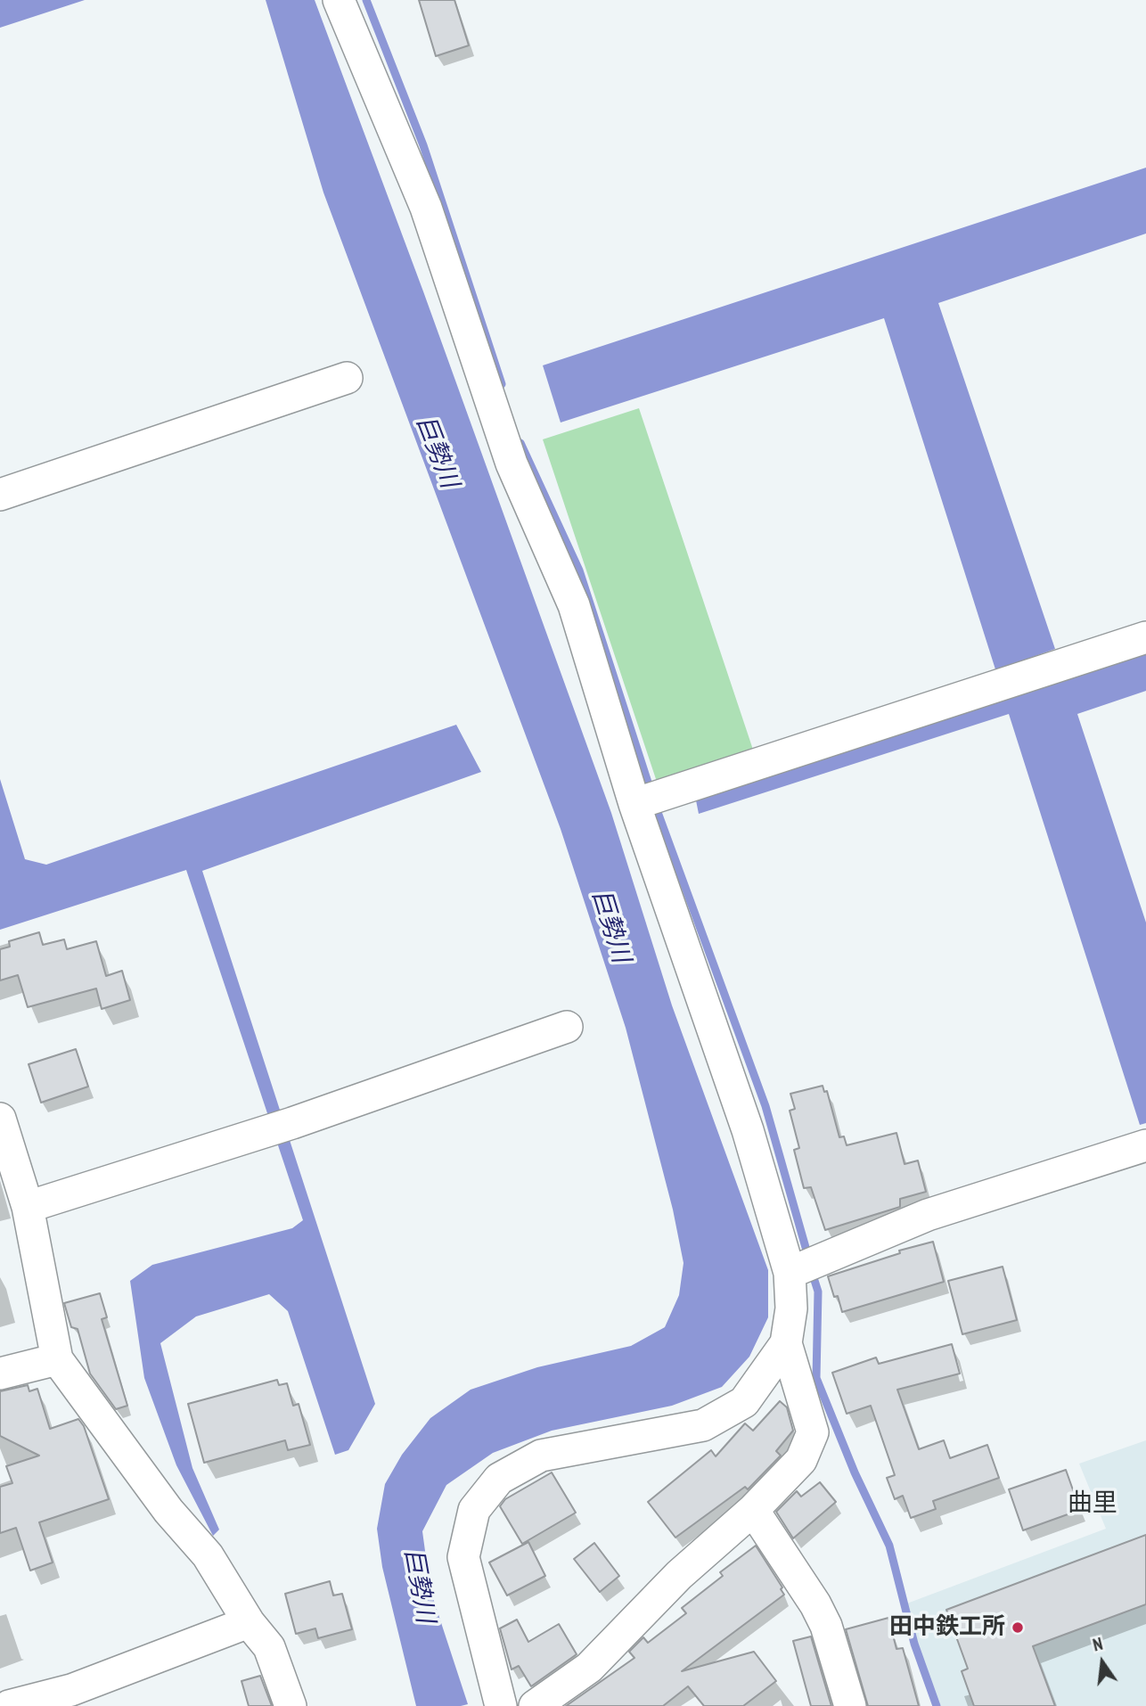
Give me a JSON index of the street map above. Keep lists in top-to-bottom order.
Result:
{
  "districts": ["曲里"],
  "water": ["巨勢川"],
  "places": ["田中鉄工所"],
  "north": "top"
}
